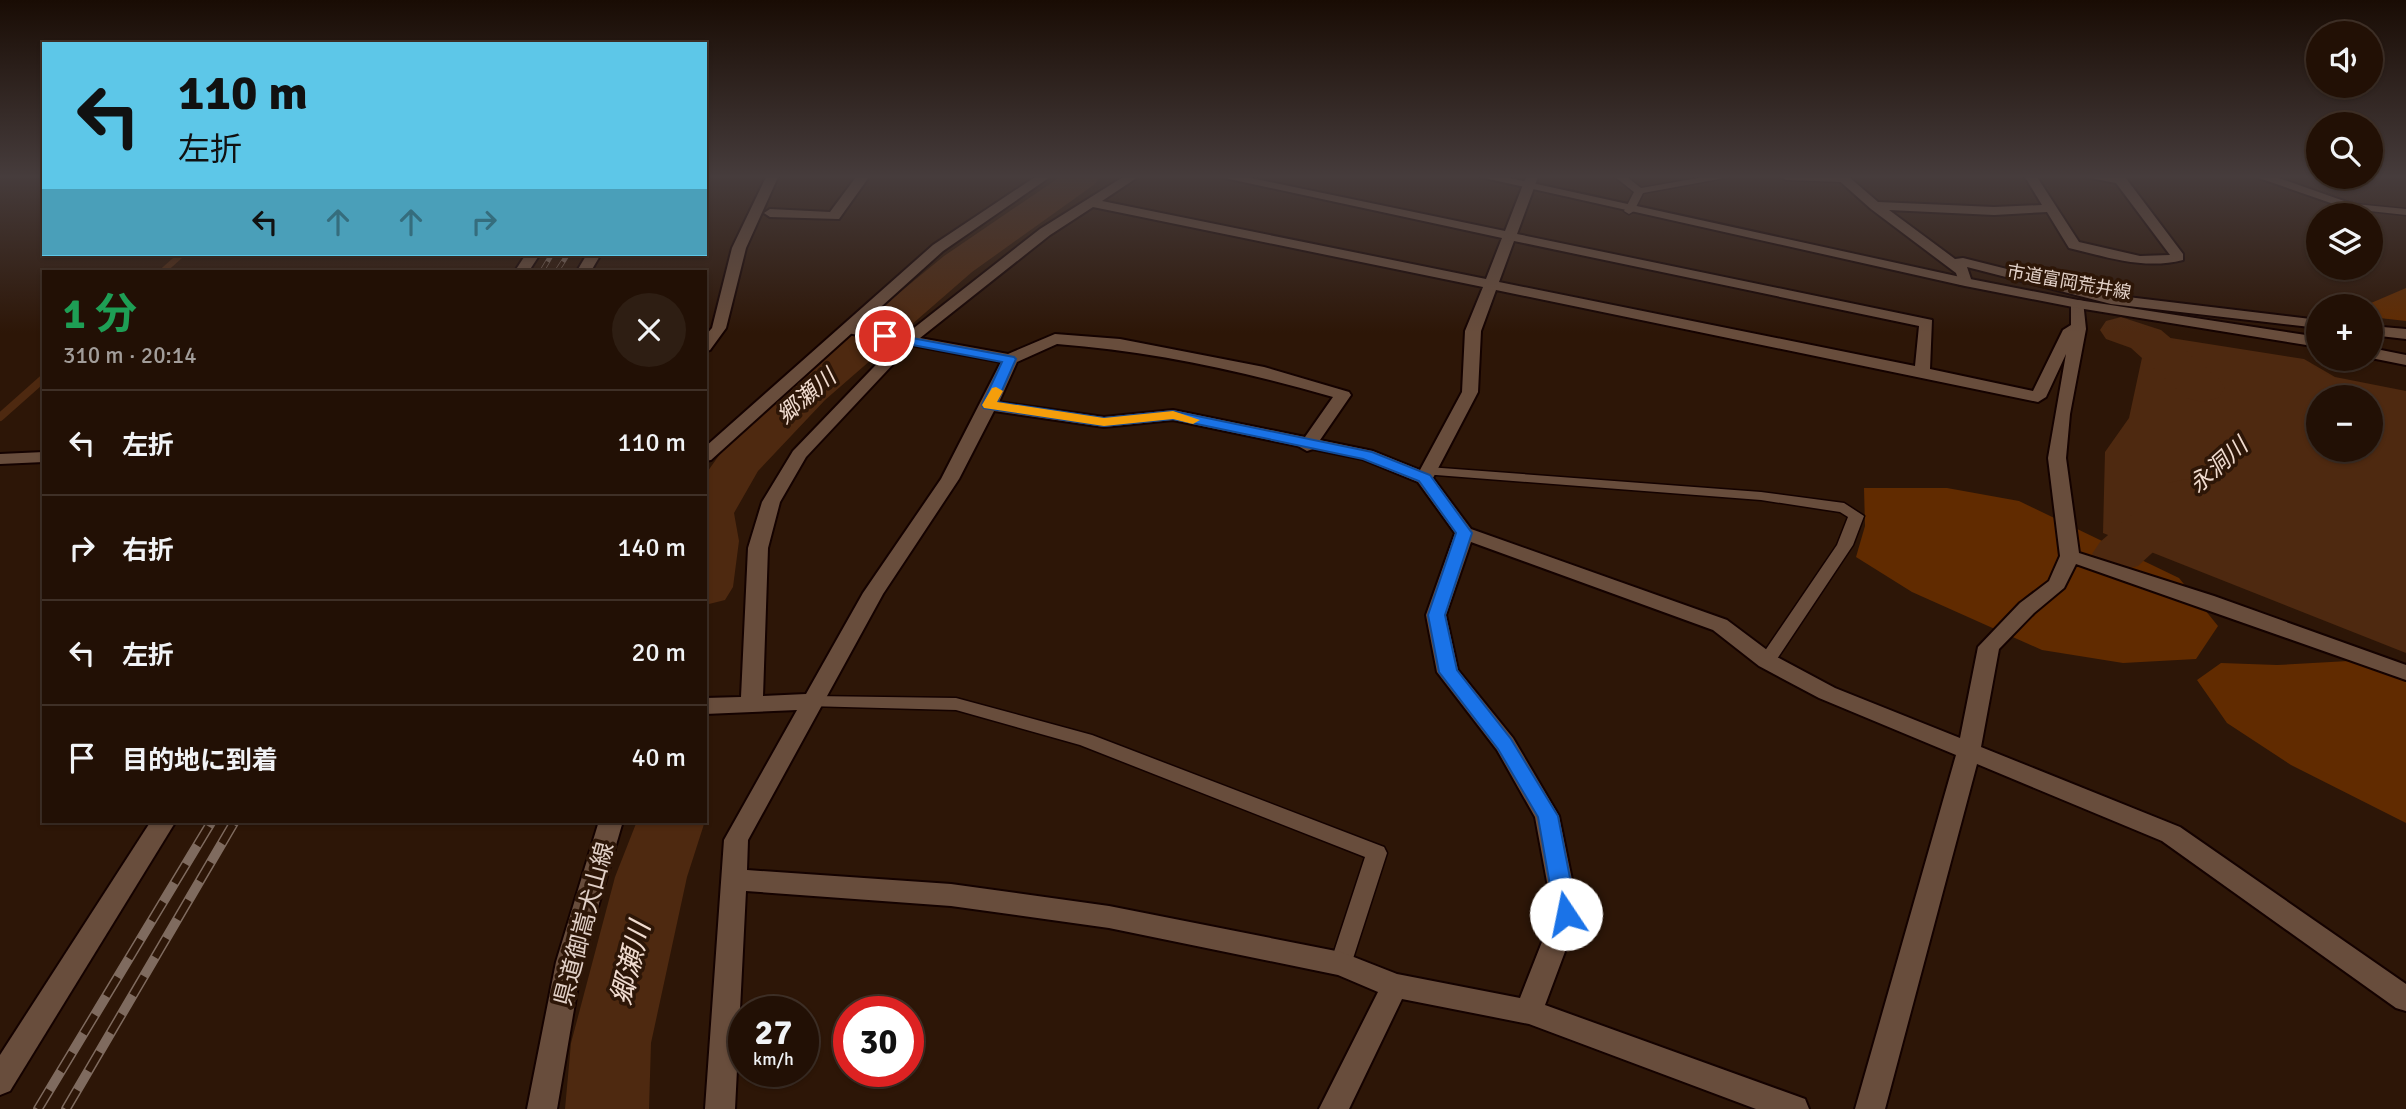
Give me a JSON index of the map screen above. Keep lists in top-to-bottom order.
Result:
{
  "streets": {
    "street": ["市道富岡荒井線", "県道御嵩犬山線"]
  },
  "water": ["郷瀬川", "永洞川"],
  "page": {
    "map_buttons": ["+", "−"],
    "turn": ["110 m", "左折"],
    "heading": ["1 分", "310 m · 20:14"],
    "list": [
      {
        "name": "左折",
        "value": "110 m"
      },
      {
        "name": "右折",
        "value": "140 m"
      },
      {
        "name": "左折",
        "value": "20 m"
      },
      {
        "name": "目的地に到着",
        "value": "40 m"
      }
    ],
    "speed": "27 km/h",
    "limit": "30"
  }
}
